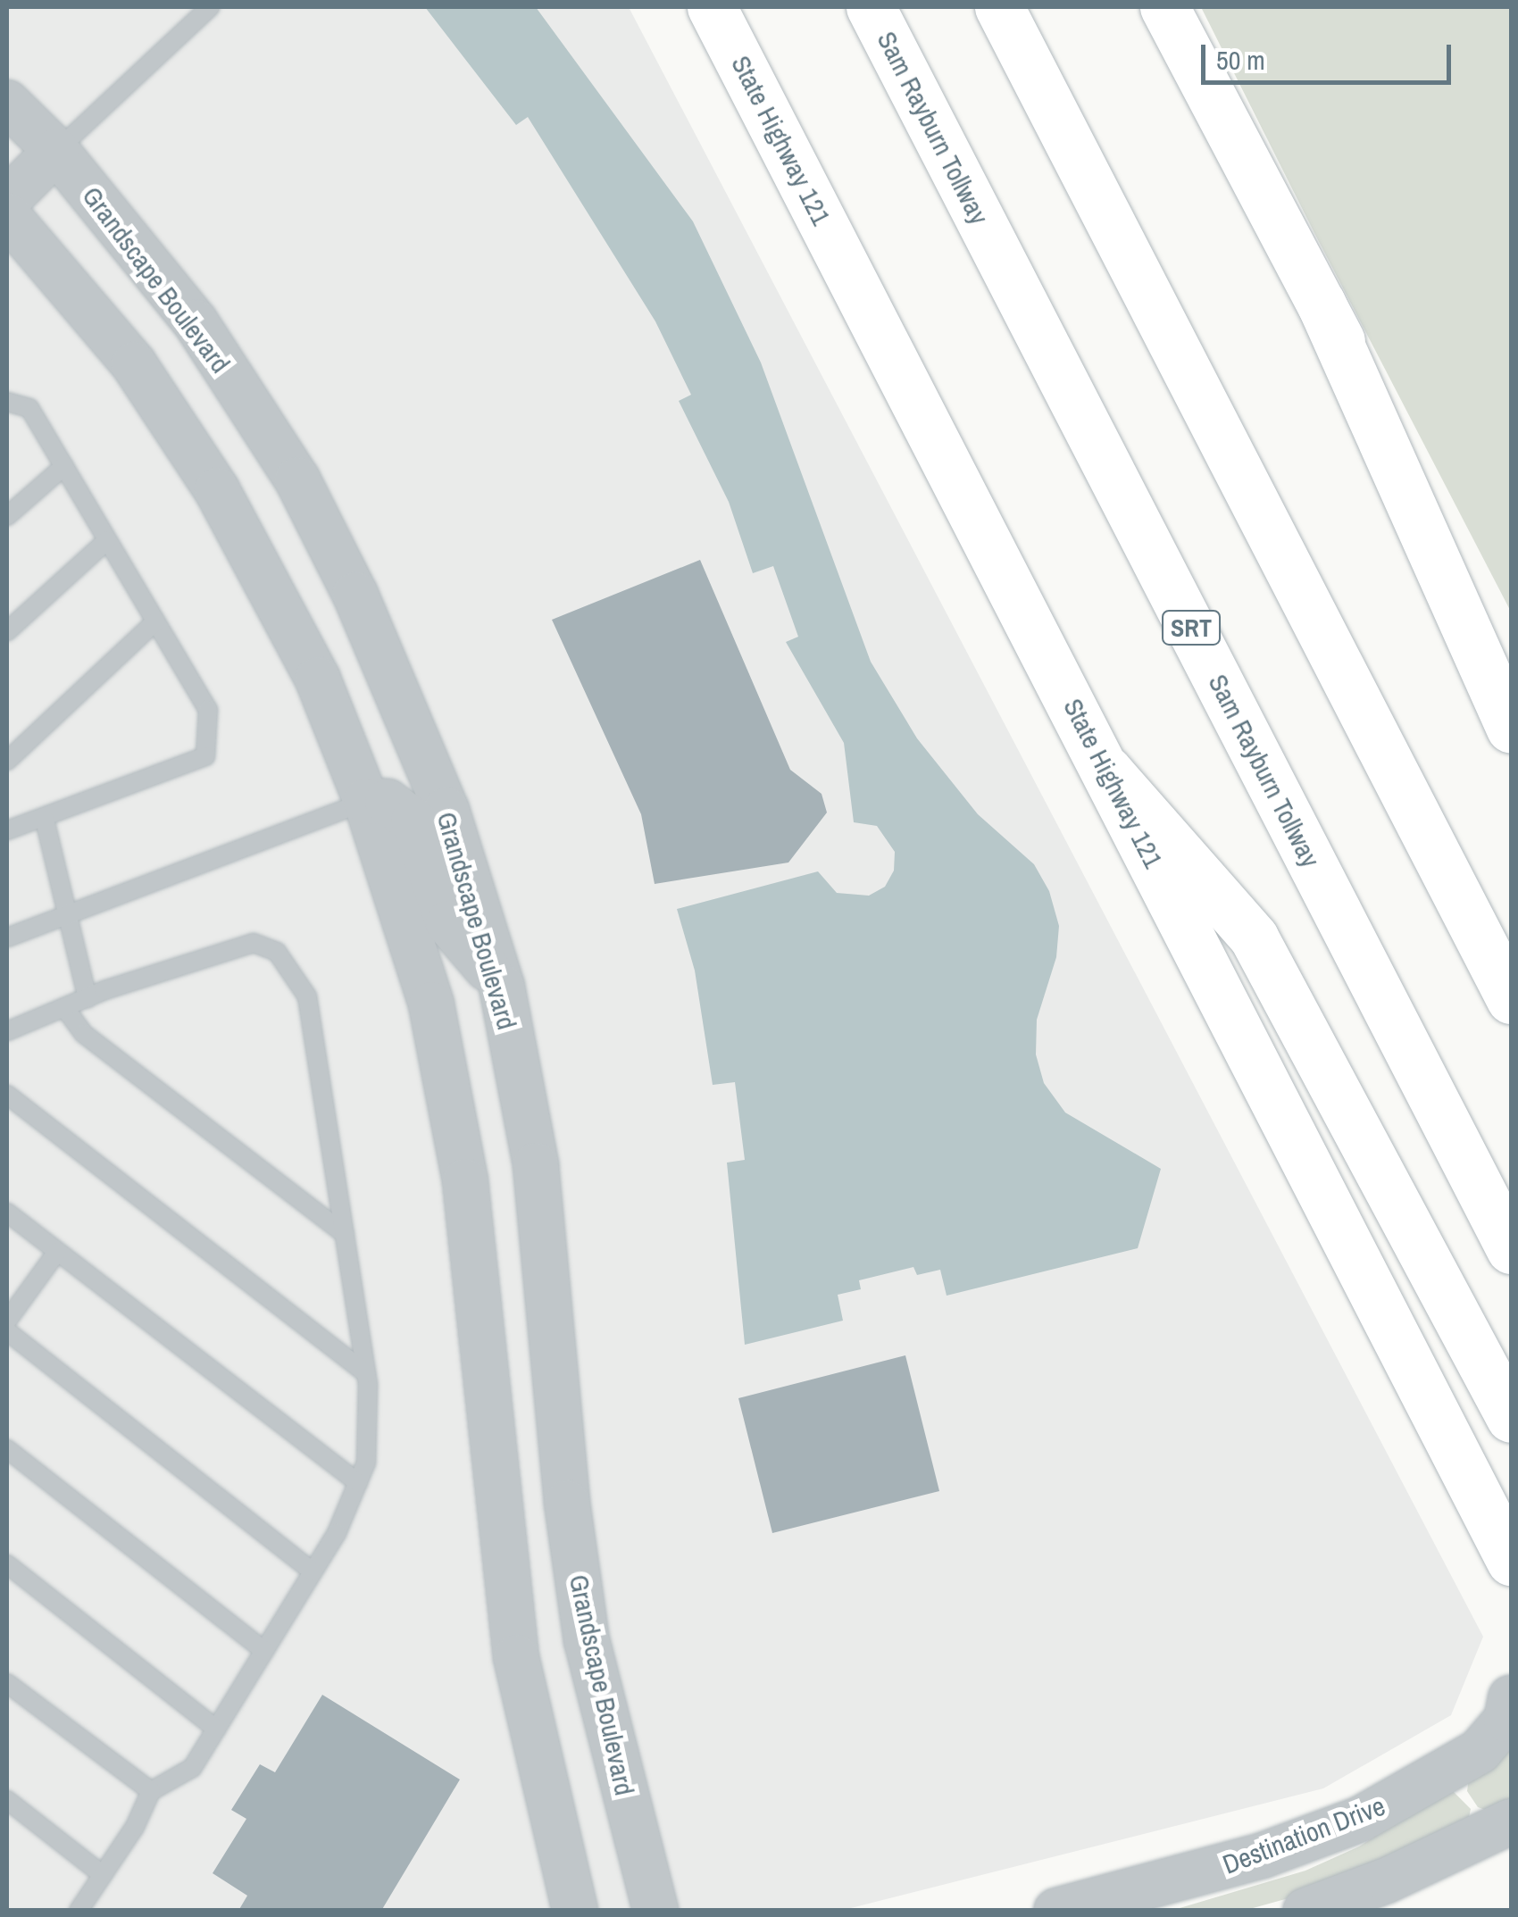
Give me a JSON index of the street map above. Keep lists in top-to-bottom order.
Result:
{
  "streets": {
    "main road": ["Sam Rayburn Tollway", "State Highway 121", "SRT"],
    "street": ["Grandscape Boulevard", "Destination Drive"]
  },
  "scale_bar": "50 m"
}
